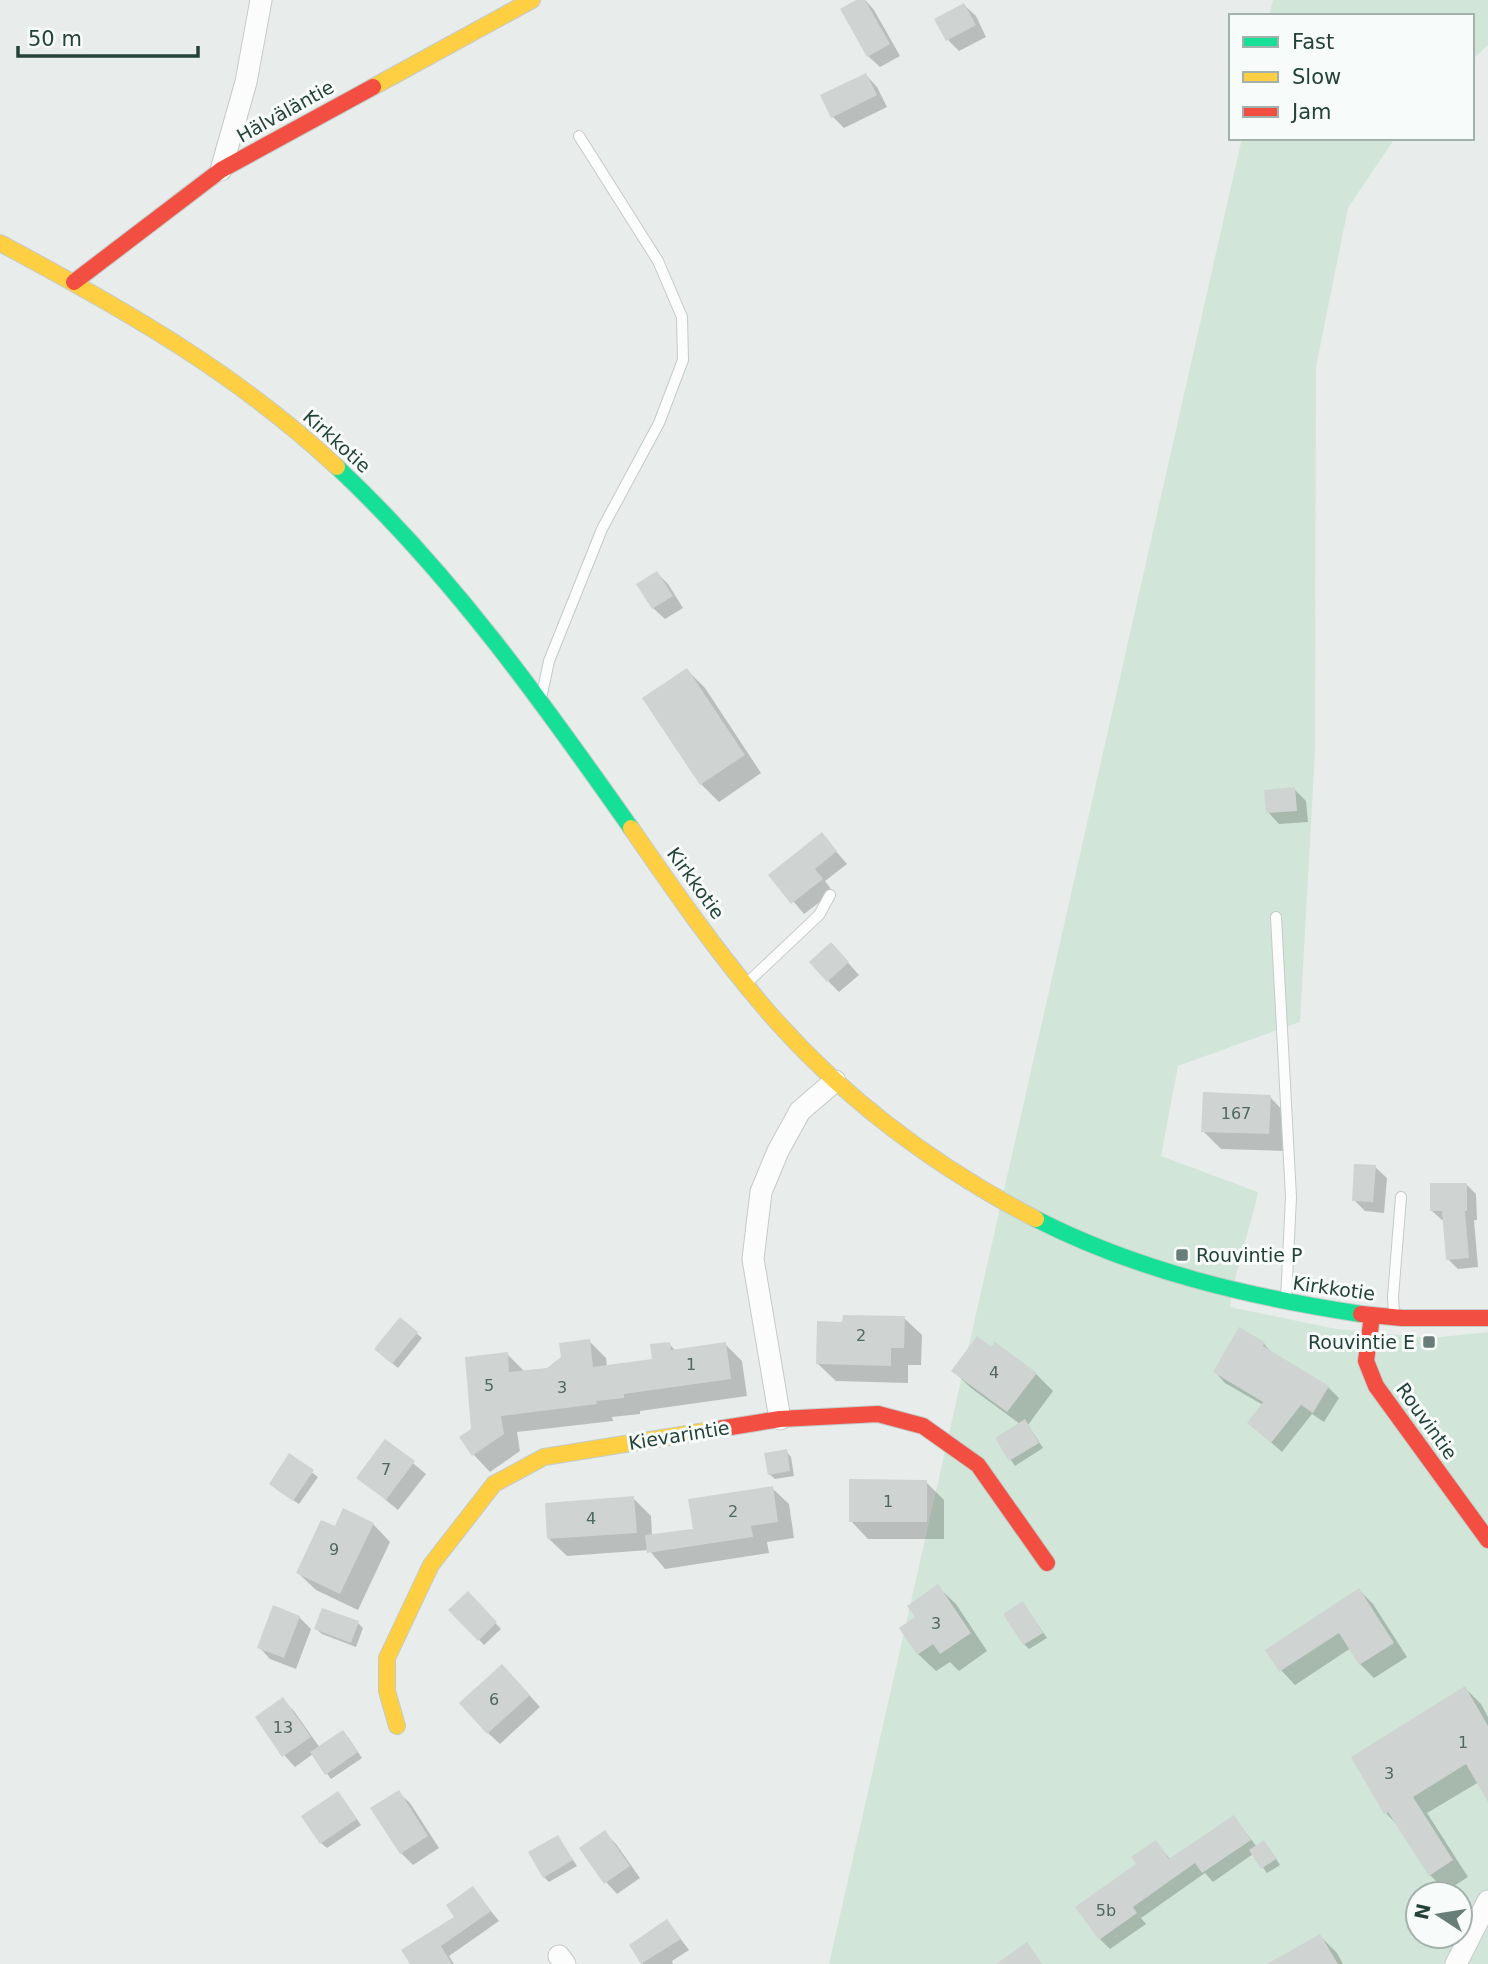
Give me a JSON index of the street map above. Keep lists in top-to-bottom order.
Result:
{
  "streets": {
    "street": [
      "Hälväläntie",
      "Kirkkotie",
      "Rouvintie",
      "Kievarintie"
    ]
  },
  "crossings": [
    ["Hälväläntie", "Kirkkotie"],
    ["Kirkkotie", "Rouvintie"]
  ],
  "places": {
    "transit": ["Rouvintie P", "Rouvintie E"]
  },
  "house_numbers": [
    "167",
    "2",
    "1",
    "4",
    "5",
    "3",
    "7",
    "1",
    "2",
    "4",
    "9",
    "3",
    "6",
    "13",
    "1",
    "3",
    "5b"
  ],
  "legend": ["Fast", "Slow", "Jam"],
  "scale_bar": "50 m",
  "north": "left"
}
